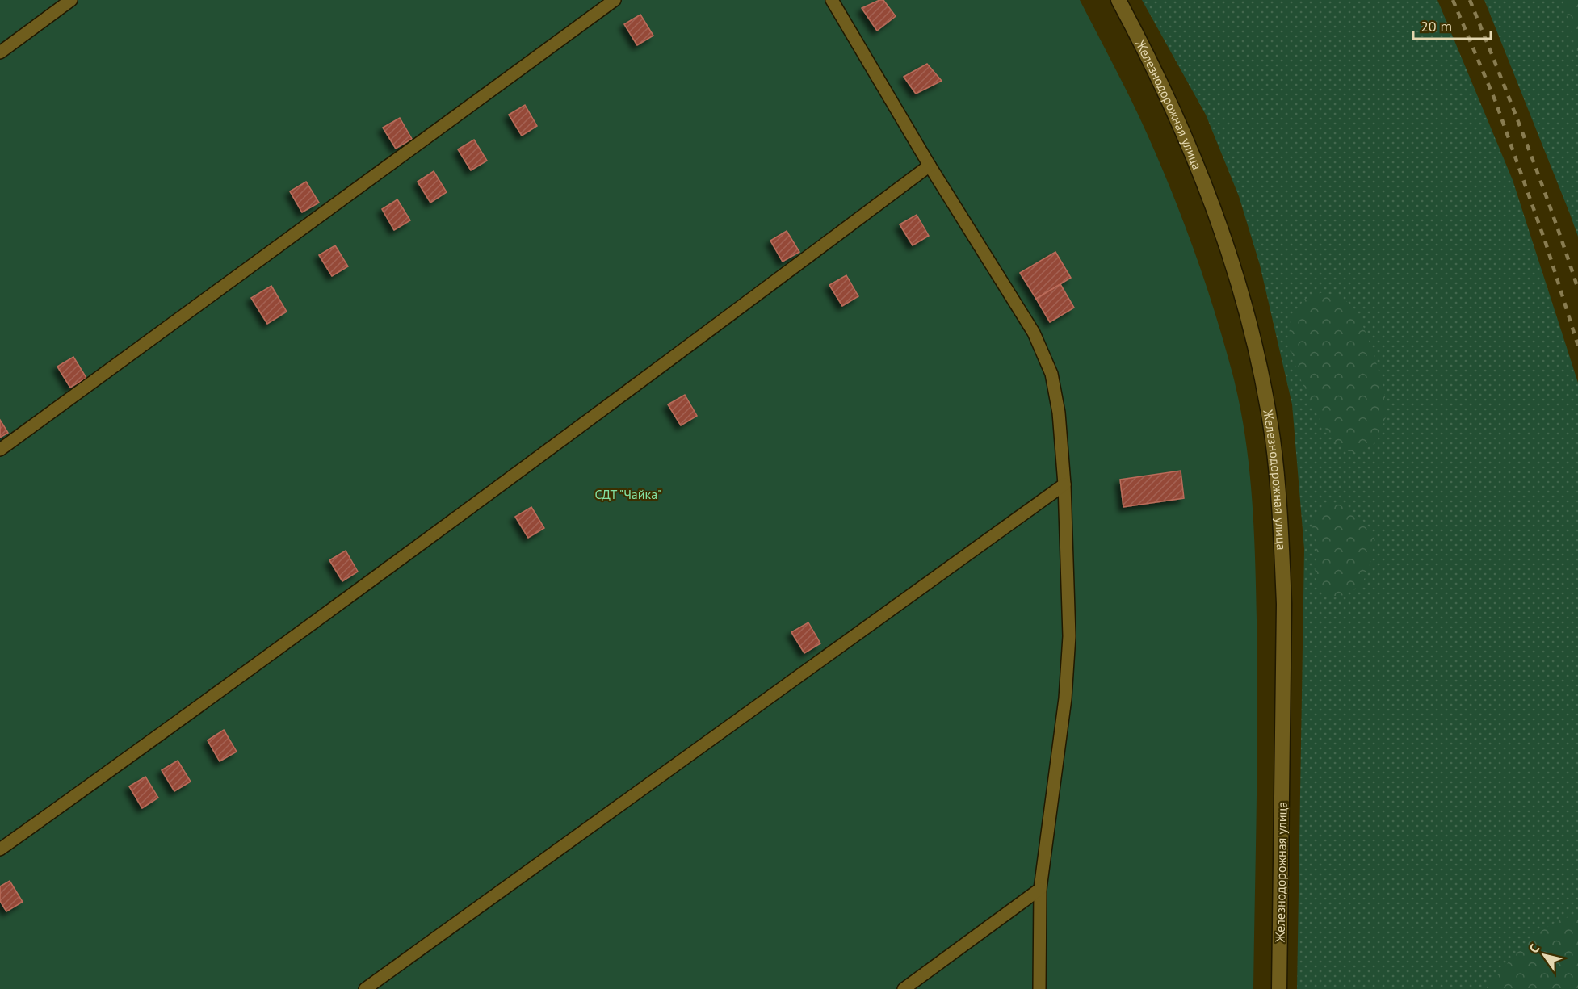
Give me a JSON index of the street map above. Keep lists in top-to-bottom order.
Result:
{
  "streets": {
    "main road": ["Железнодорожная улица"]
  },
  "parks": ["СДТ \"Чайка\""],
  "scale_bar": "20 m",
  "north": "top left"
}
